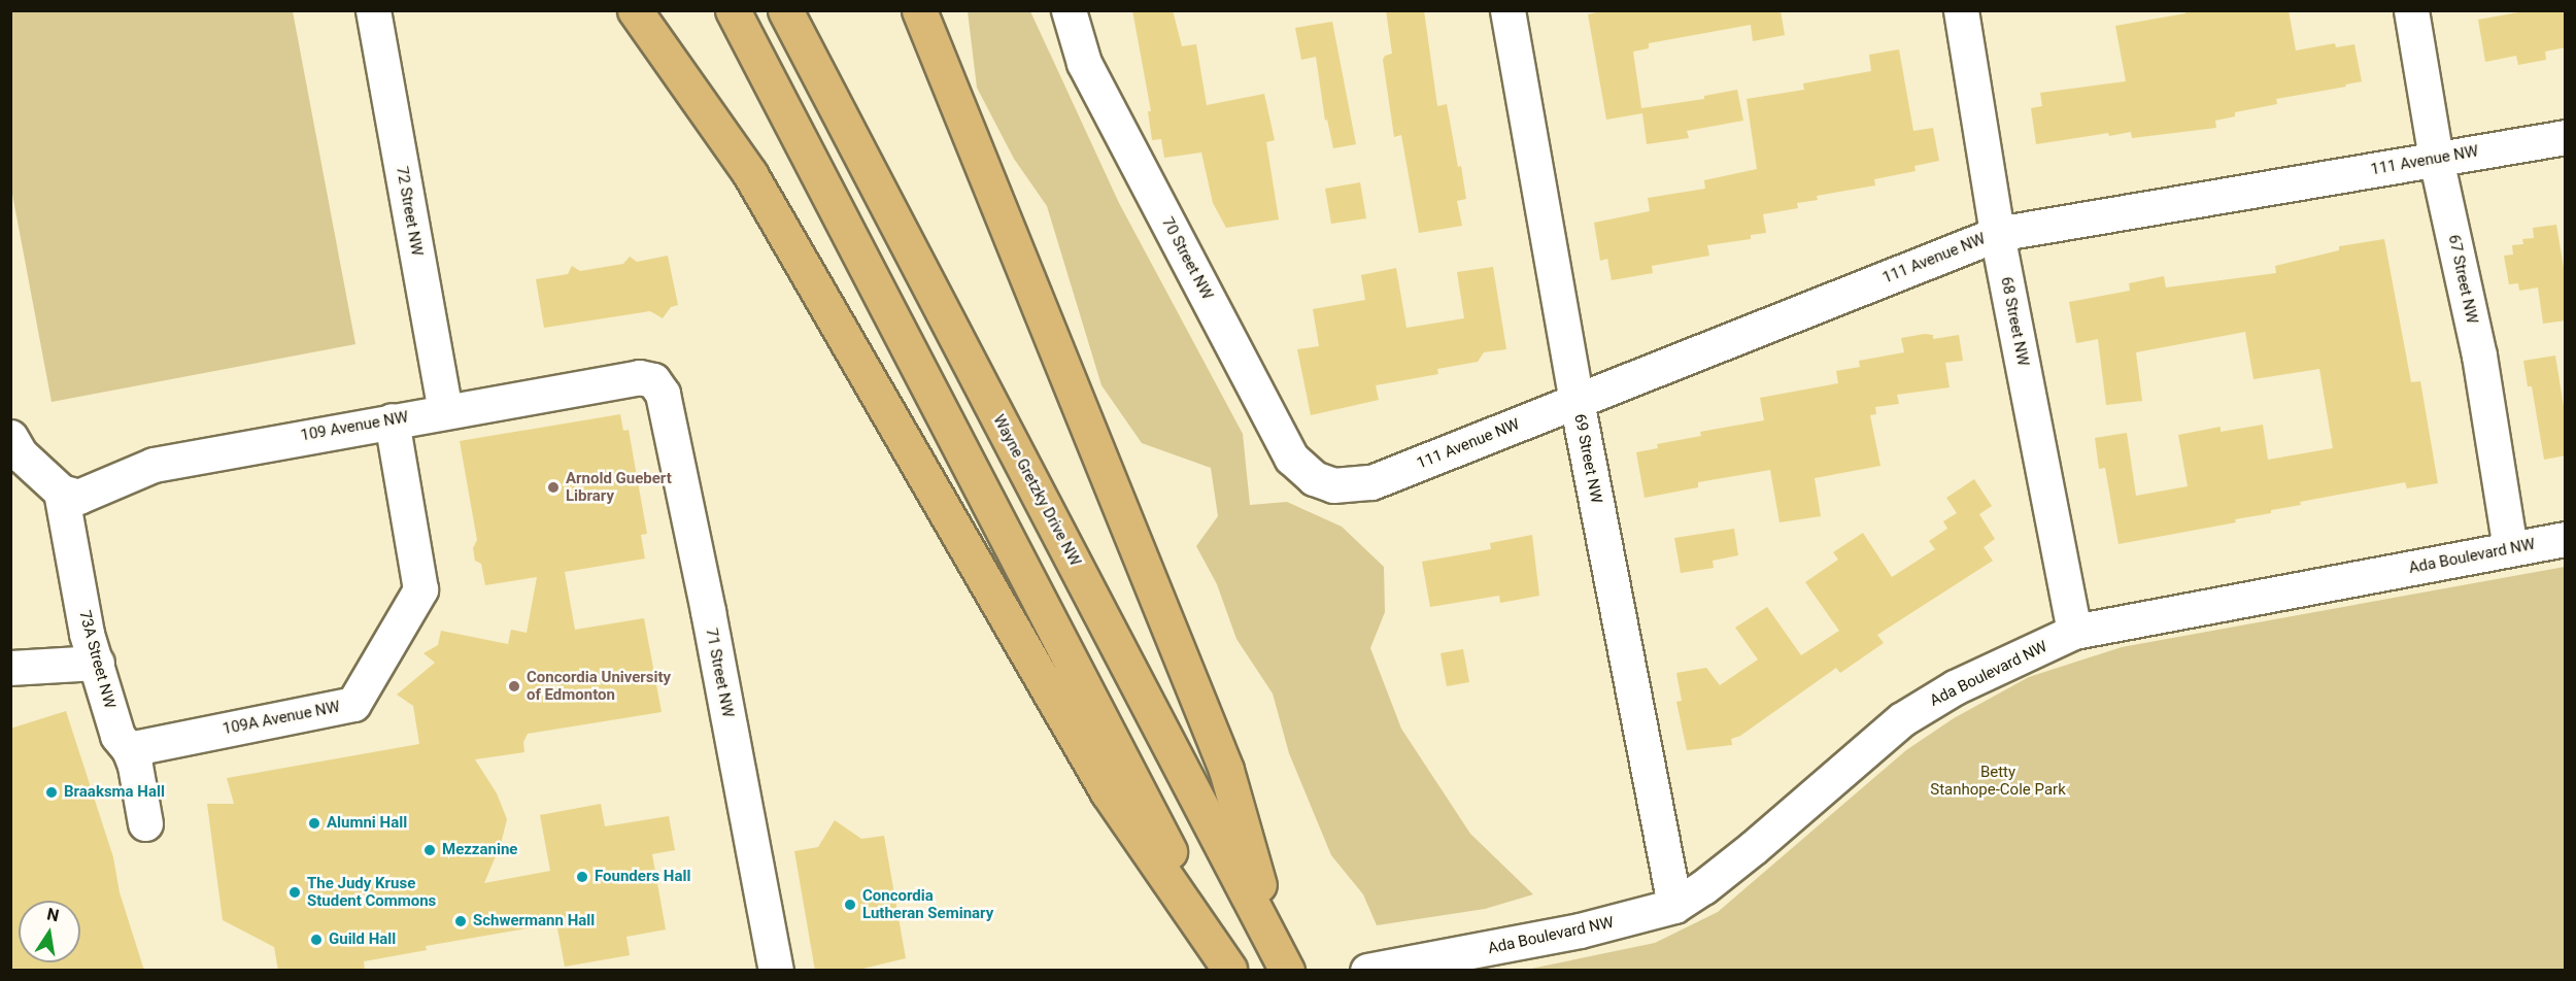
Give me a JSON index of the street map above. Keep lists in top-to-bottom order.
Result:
{
  "streets": {
    "main road": ["Wayne Gretzky Drive NW"],
    "street": [
      "111 Avenue NW",
      "72 Street NW",
      "70 Street NW",
      "67 Street NW",
      "68 Street NW",
      "109 Avenue NW",
      "69 Street NW",
      "Ada Boulevard NW",
      "73A Street NW",
      "71 Street NW",
      "109A Avenue NW"
    ]
  },
  "crossings": [
    ["111 Avenue NW", "70 Street NW"],
    ["111 Avenue NW", "67 Street NW"],
    ["111 Avenue NW", "68 Street NW"],
    ["111 Avenue NW", "69 Street NW"],
    ["72 Street NW", "109 Avenue NW"],
    ["67 Street NW", "Ada Boulevard NW"],
    ["68 Street NW", "Ada Boulevard NW"],
    ["109 Avenue NW", "73A Street NW"],
    ["109 Avenue NW", "71 Street NW"],
    ["109 Avenue NW", "109A Avenue NW"],
    ["69 Street NW", "Ada Boulevard NW"],
    ["73A Street NW", "109A Avenue NW"]
  ],
  "parks": ["Betty Stanhope-Cole Park"],
  "places": [
    "Arnold Guebert Library",
    "Concordia University of Edmonton",
    "Braaksma Hall",
    "Alumni Hall",
    "Mezzanine",
    "Founders Hall",
    "The Judy Kruse Student Commons",
    "Concordia Lutheran Seminary",
    "Schwermann Hall",
    "Guild Hall"
  ],
  "north": "top"
}
